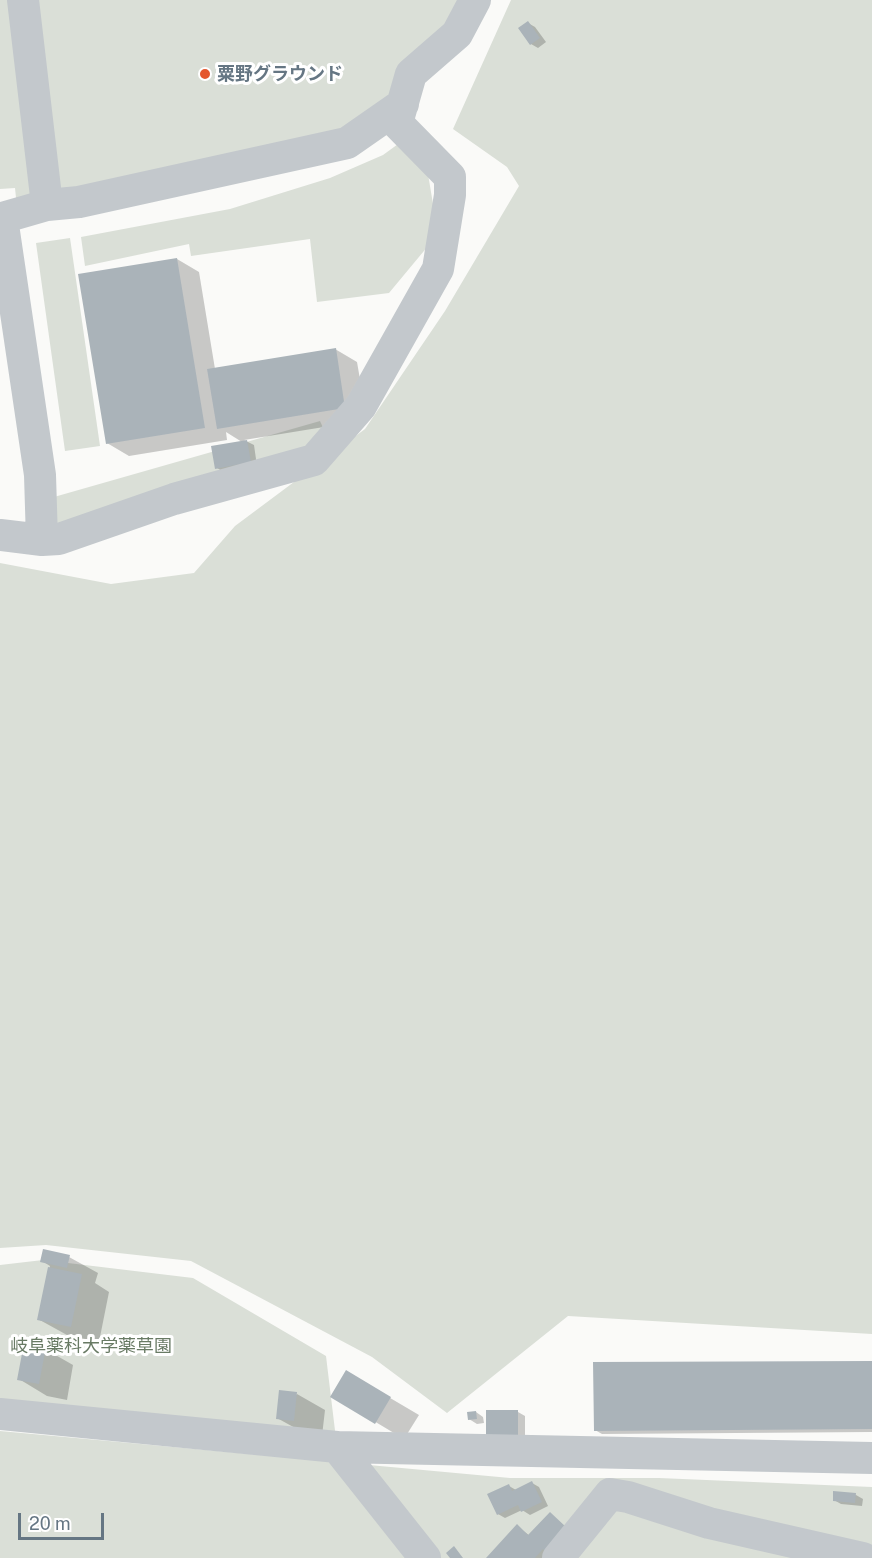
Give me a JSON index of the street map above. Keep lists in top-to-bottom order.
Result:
{
  "parks": ["岐阜薬科大学薬草園"],
  "places": ["粟野グラウンド"],
  "scale_bar": "20 m"
}
